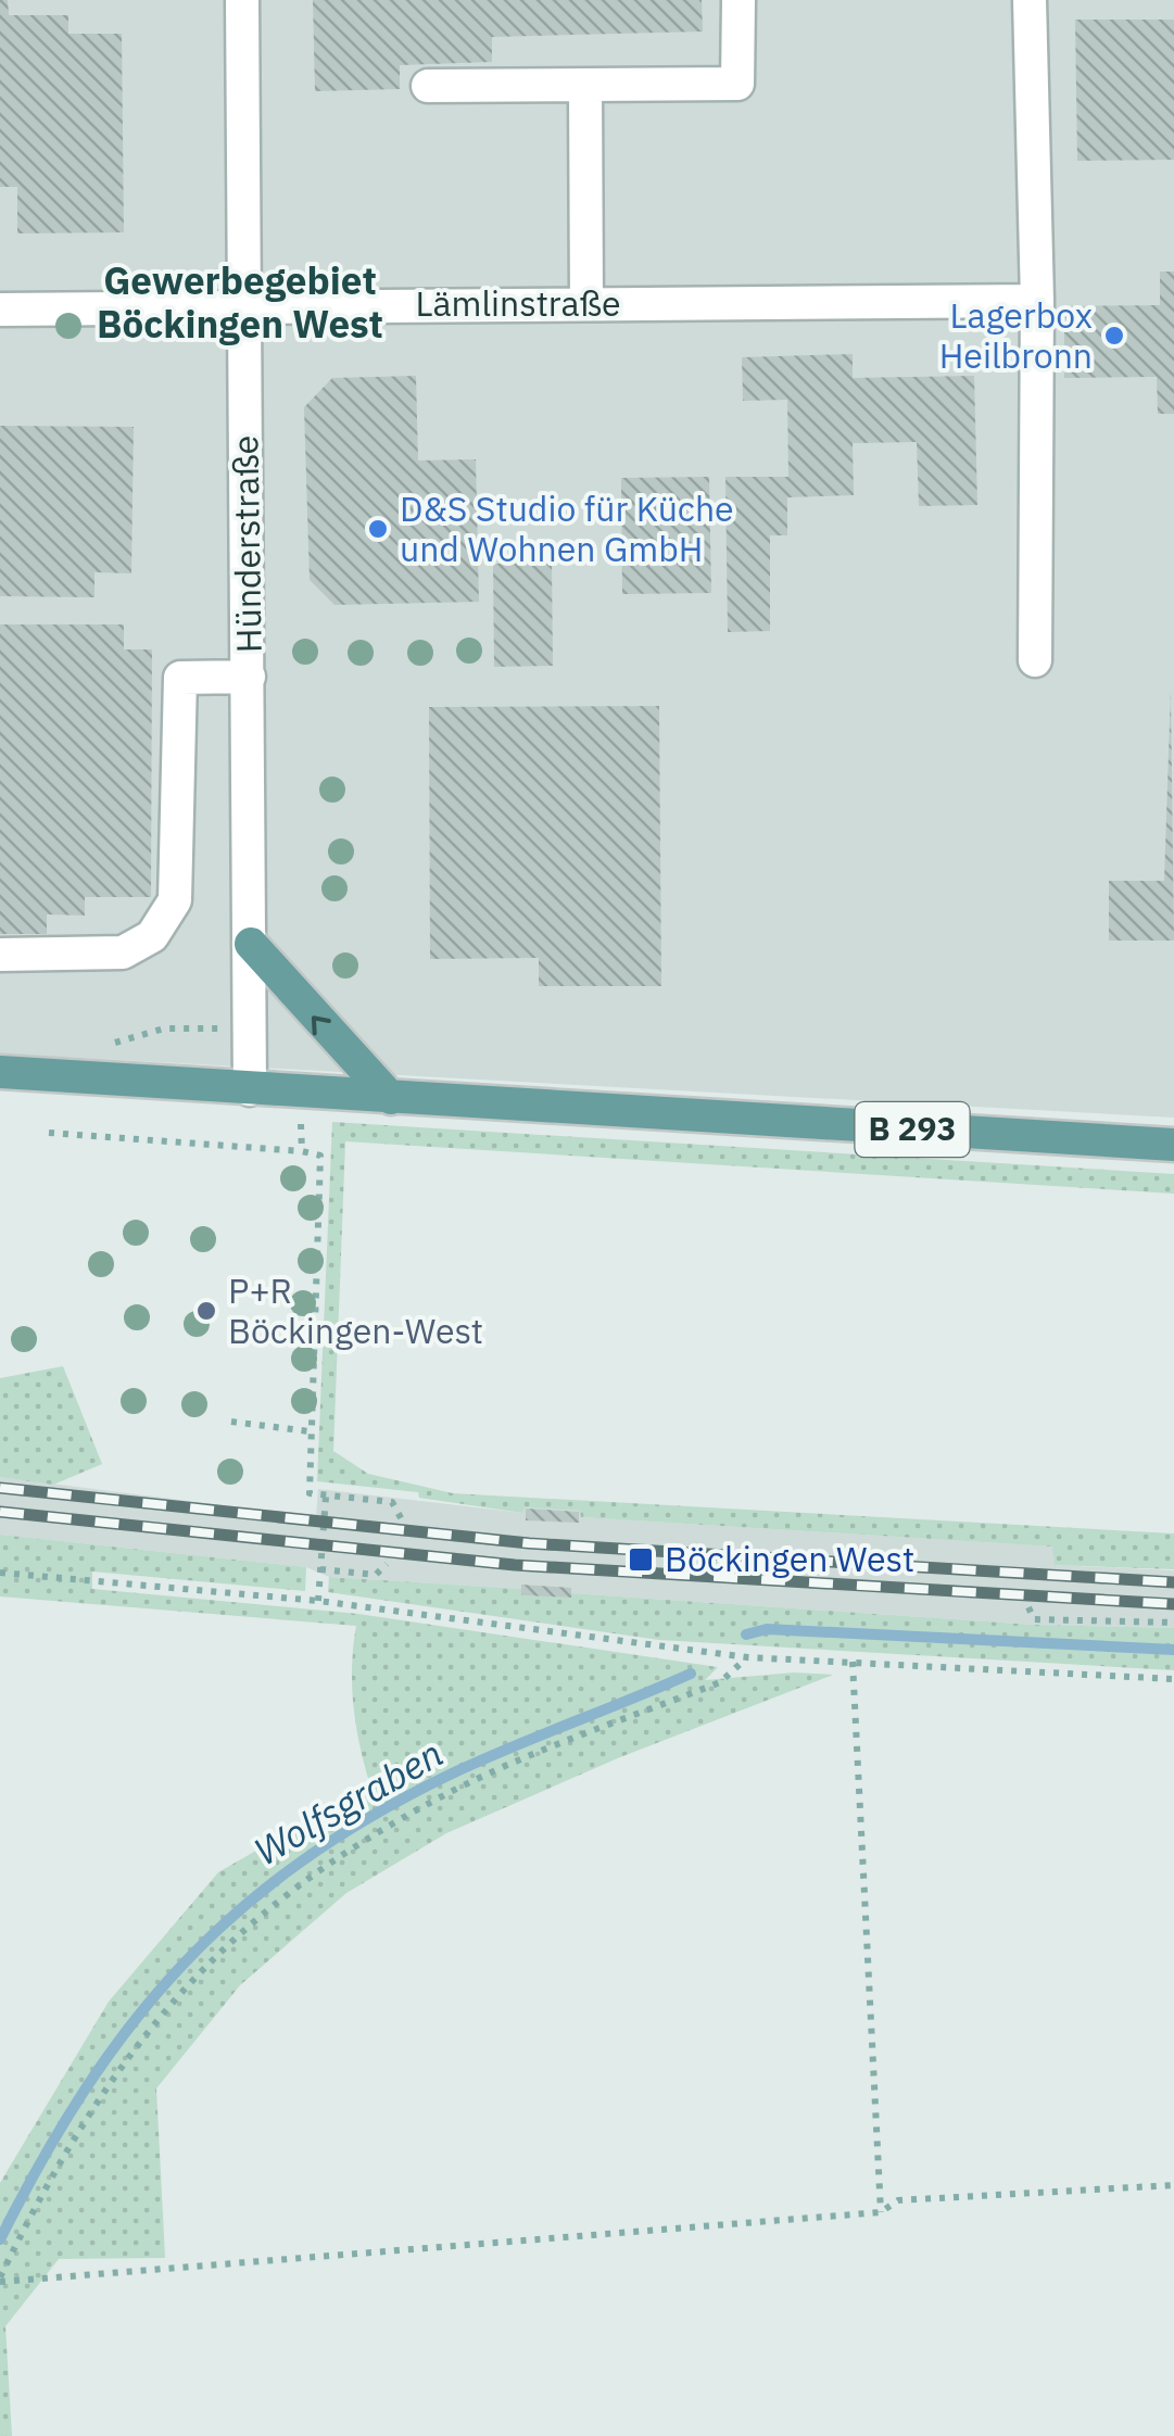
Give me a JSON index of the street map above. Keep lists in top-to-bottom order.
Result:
{
  "streets": {
    "main road": ["B 293"],
    "street": ["Lämlinstraße", "Hünderstraße"]
  },
  "crossings": [
    ["Lämlinstraße", "Hünderstraße"],
    ["Hünderstraße", "B 293"]
  ],
  "districts": ["Gewerbegebiet Böckingen West"],
  "water": ["Wolfsgraben"],
  "places": {
    "other": ["Lagerbox Heilbronn", "D&S Studio für Küche und Wohnen GmbH", "P+R Böckingen-West"],
    "transit": ["Böckingen West"]
  }
}
